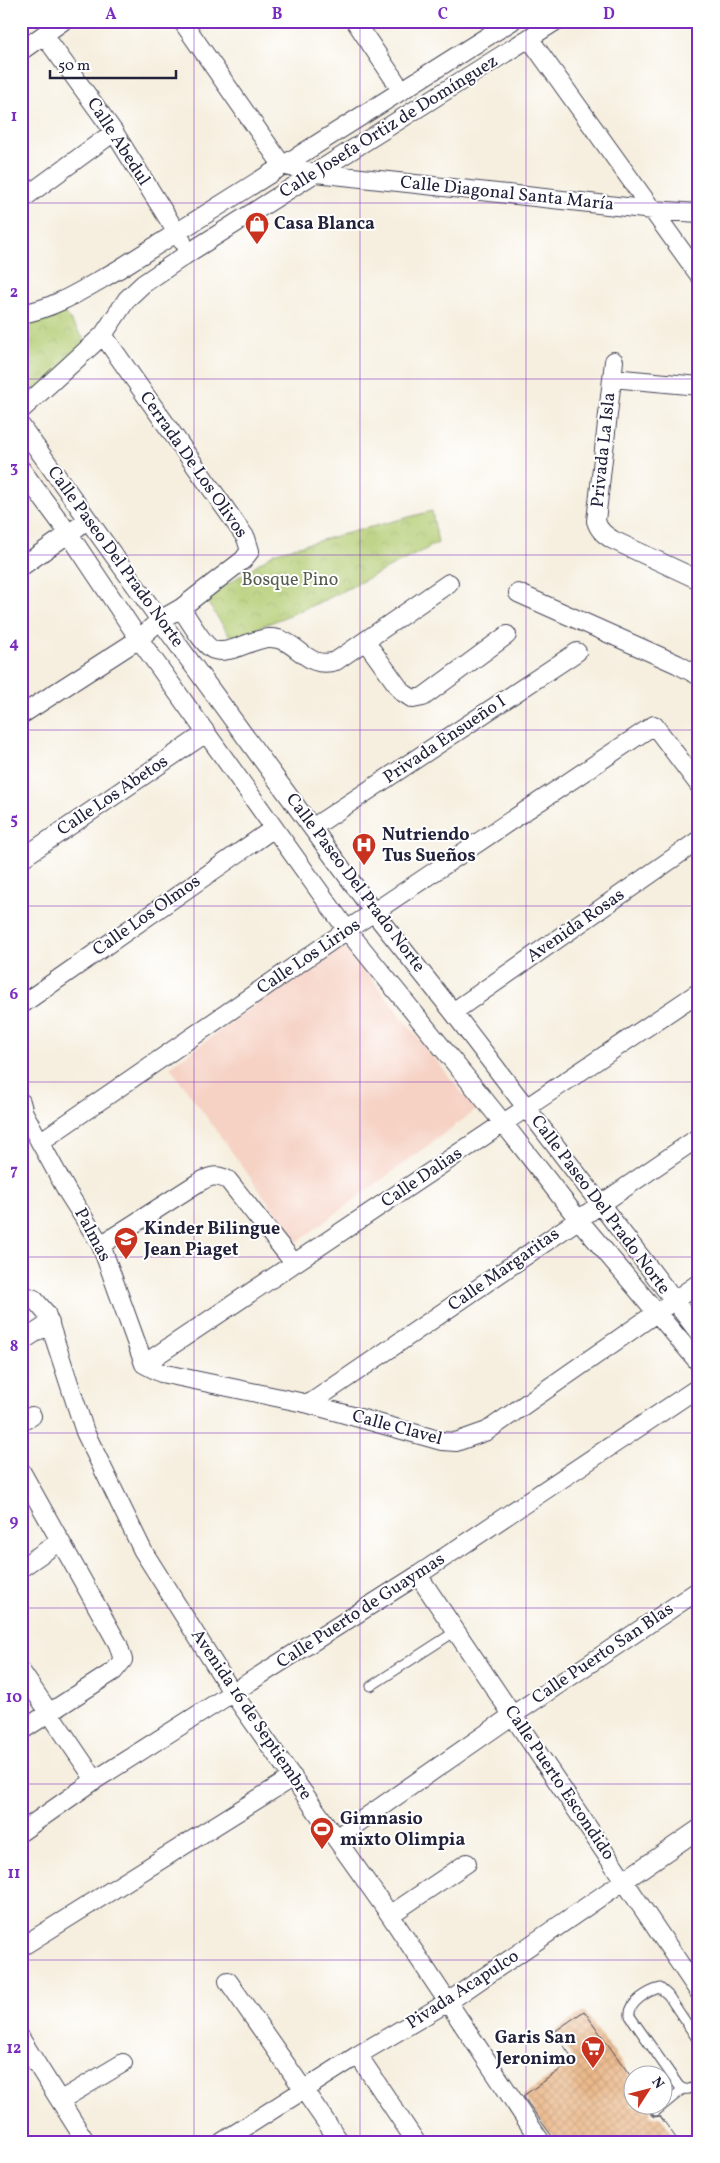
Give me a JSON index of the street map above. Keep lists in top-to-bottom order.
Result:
{
  "streets": {
    "street": [
      "Calle Josefa Ortiz de Domínguez",
      "Calle Abedul",
      "Calle Diagonal Santa María",
      "Privada La Isla",
      "Cerrada De Los Olivos",
      "Calle Paseo Del Prado Norte",
      "Privada Ensueño I",
      "Calle Los Abetos",
      "Calle Los Olmos",
      "Avenida Rosas",
      "Calle Los Lirios",
      "Calle Dalias",
      "Palmas",
      "Calle Margaritas",
      "Calle Clavel",
      "Calle Puerto de Guaymas",
      "Calle Puerto San Blas",
      "Avenida 16 de Septiembre",
      "Calle Puerto Escondido",
      "Pivada Acapulco"
    ]
  },
  "crossings": [
    ["Calle Josefa Ortiz de Domínguez", "Calle Abedul"],
    ["Calle Josefa Ortiz de Domínguez", "Calle Diagonal Santa María"],
    ["Calle Josefa Ortiz de Domínguez", "Cerrada De Los Olivos"],
    ["Cerrada De Los Olivos", "Calle Paseo Del Prado Norte"],
    ["Calle Paseo Del Prado Norte", "Privada Ensueño I"],
    ["Calle Paseo Del Prado Norte", "Calle Los Abetos"],
    ["Calle Paseo Del Prado Norte", "Calle Los Olmos"],
    ["Calle Paseo Del Prado Norte", "Avenida Rosas"],
    ["Calle Paseo Del Prado Norte", "Calle Los Lirios"],
    ["Calle Paseo Del Prado Norte", "Calle Dalias"],
    ["Calle Paseo Del Prado Norte", "Calle Margaritas"],
    ["Calle Paseo Del Prado Norte", "Calle Clavel"],
    ["Calle Los Lirios", "Palmas"],
    ["Calle Dalias", "Palmas"],
    ["Calle Dalias", "Calle Clavel"],
    ["Palmas", "Calle Clavel"],
    ["Calle Margaritas", "Calle Clavel"],
    ["Calle Puerto de Guaymas", "Avenida 16 de Septiembre"],
    ["Calle Puerto de Guaymas", "Calle Puerto Escondido"],
    ["Calle Puerto San Blas", "Avenida 16 de Septiembre"],
    ["Calle Puerto San Blas", "Calle Puerto Escondido"],
    ["Avenida 16 de Septiembre", "Pivada Acapulco"],
    ["Calle Puerto Escondido", "Pivada Acapulco"]
  ],
  "parks": ["Bosque Pino"],
  "places": {
    "shop": ["Casa Blanca"],
    "hospital": ["Nutriendo Tus Sueños"],
    "school or university": ["Kinder Bilingue Jean Piaget"],
    "sports": ["Gimnasio mixto Olimpia"],
    "supermarket": ["Garis San Jeronimo"]
  },
  "scale_bar": "50 m",
  "north": "top right",
  "grid": {
    "columns": [
      "A",
      "B",
      "C",
      "D"
    ],
    "rows": [
      "1",
      "2",
      "3",
      "4",
      "5",
      "6",
      "7",
      "8",
      "9",
      "10",
      "11",
      "12"
    ]
  }
}
